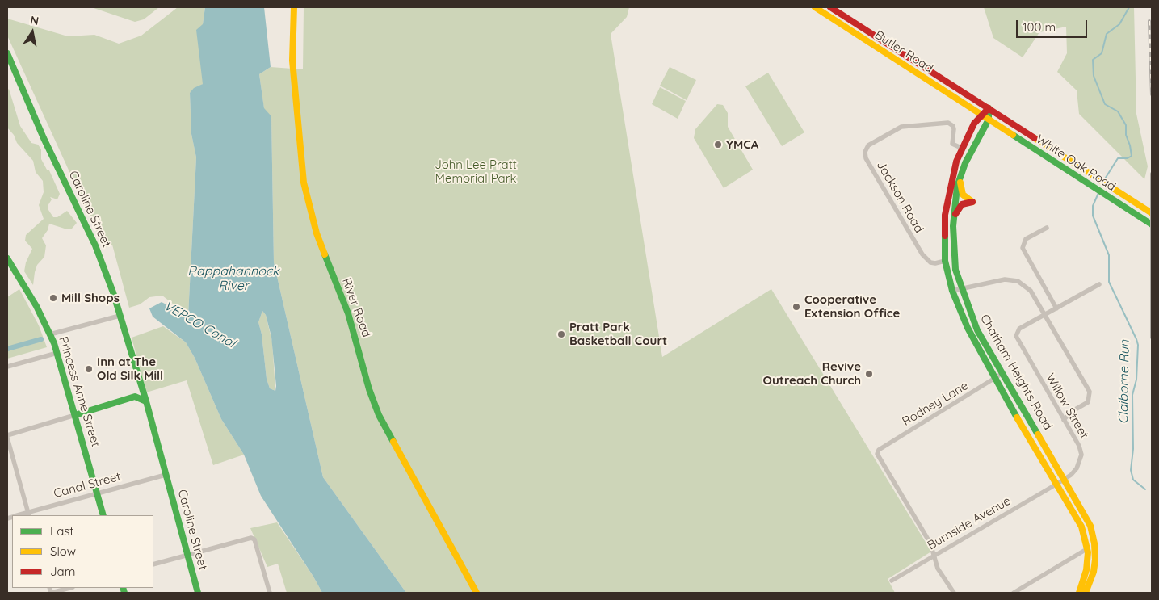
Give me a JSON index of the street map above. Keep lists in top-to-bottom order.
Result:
{
  "streets": {
    "main road": [
      "Butler Road",
      "White Oak Road",
      "Caroline Street",
      "River Road",
      "Chatham Heights Road",
      "Princess Anne Street"
    ],
    "street": [
      "Jackson Road",
      "Rodney Lane",
      "Willow Street",
      "Canal Street",
      "Burnside Avenue"
    ]
  },
  "crossings": [
    ["Butler Road", "White Oak Road"],
    ["Butler Road", "Chatham Heights Road"],
    ["White Oak Road", "Chatham Heights Road"],
    ["Jackson Road", "Chatham Heights Road"],
    ["Caroline Street", "Canal Street"],
    ["Chatham Heights Road", "Rodney Lane"],
    ["Chatham Heights Road", "Willow Street"],
    ["Chatham Heights Road", "Burnside Avenue"],
    ["Princess Anne Street", "Canal Street"],
    ["Rodney Lane", "Burnside Avenue"],
    ["Willow Street", "Burnside Avenue"]
  ],
  "water": ["Rappahannock River", "VEPCO Canal", "Claiborne Run"],
  "parks": ["John Lee Pratt Memorial Park"],
  "places": [
    "YMCA",
    "Mill Shops",
    "Cooperative Extension Office",
    "Pratt Park Basketball Court",
    "Inn at The Old Silk Mill",
    "Revive Outreach Church"
  ],
  "legend": ["Fast", "Slow", "Jam"],
  "scale_bar": "100 m",
  "north": "top"
}
